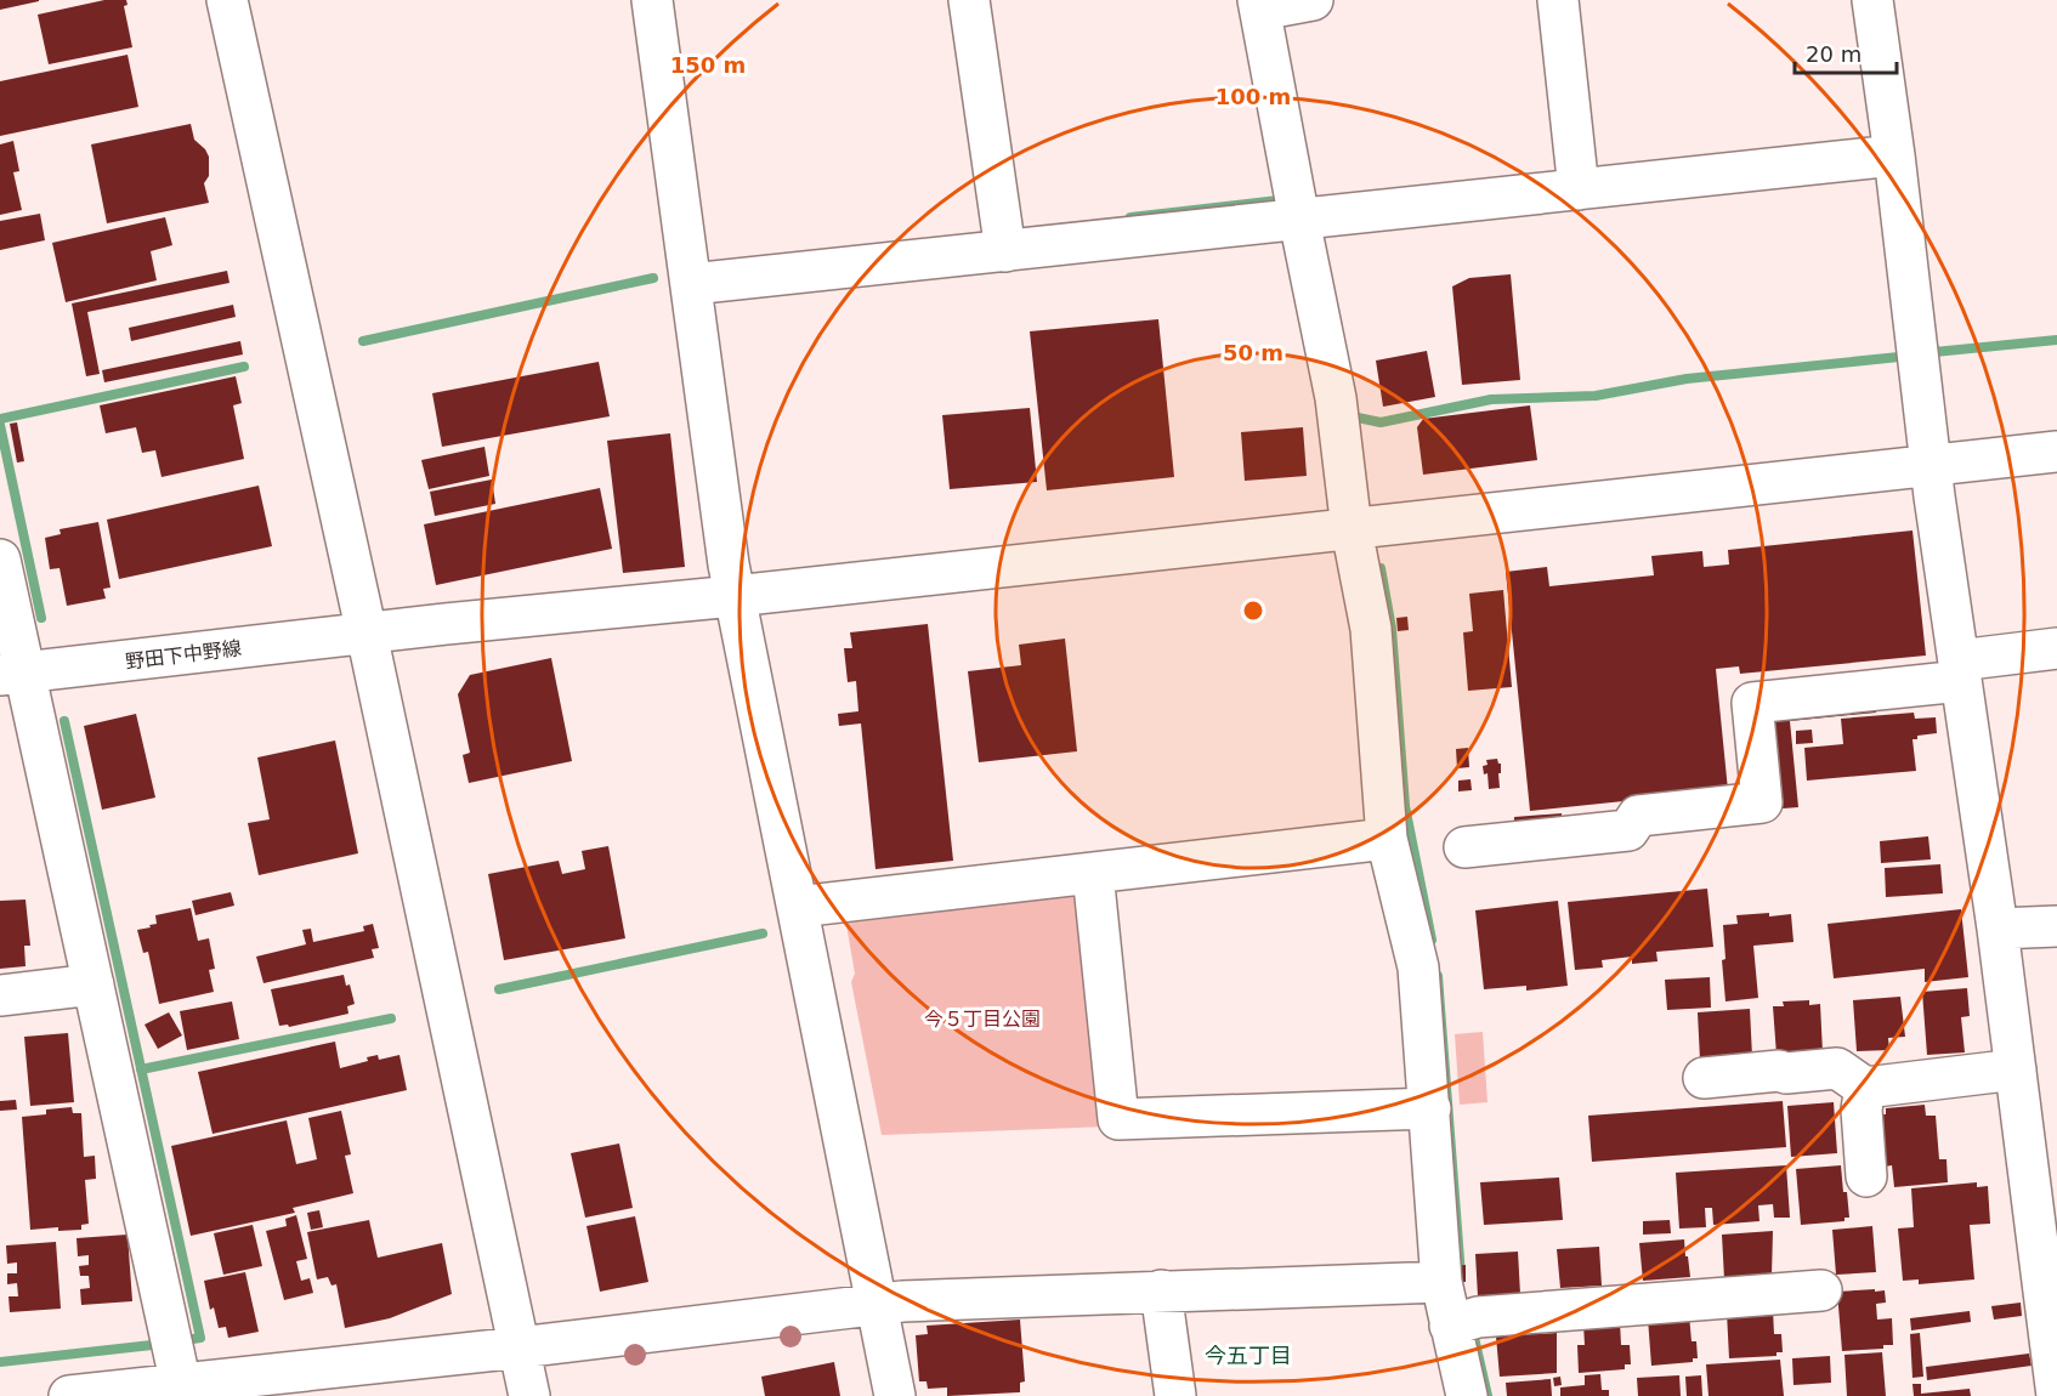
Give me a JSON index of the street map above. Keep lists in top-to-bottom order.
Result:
{
  "streets": {
    "street": ["野田下中野線"]
  },
  "districts": ["今五丁目"],
  "parks": ["今５丁目公園"],
  "scale_bar": "20 m",
  "rings": ["150 m", "100 m", "50 m"]
}
